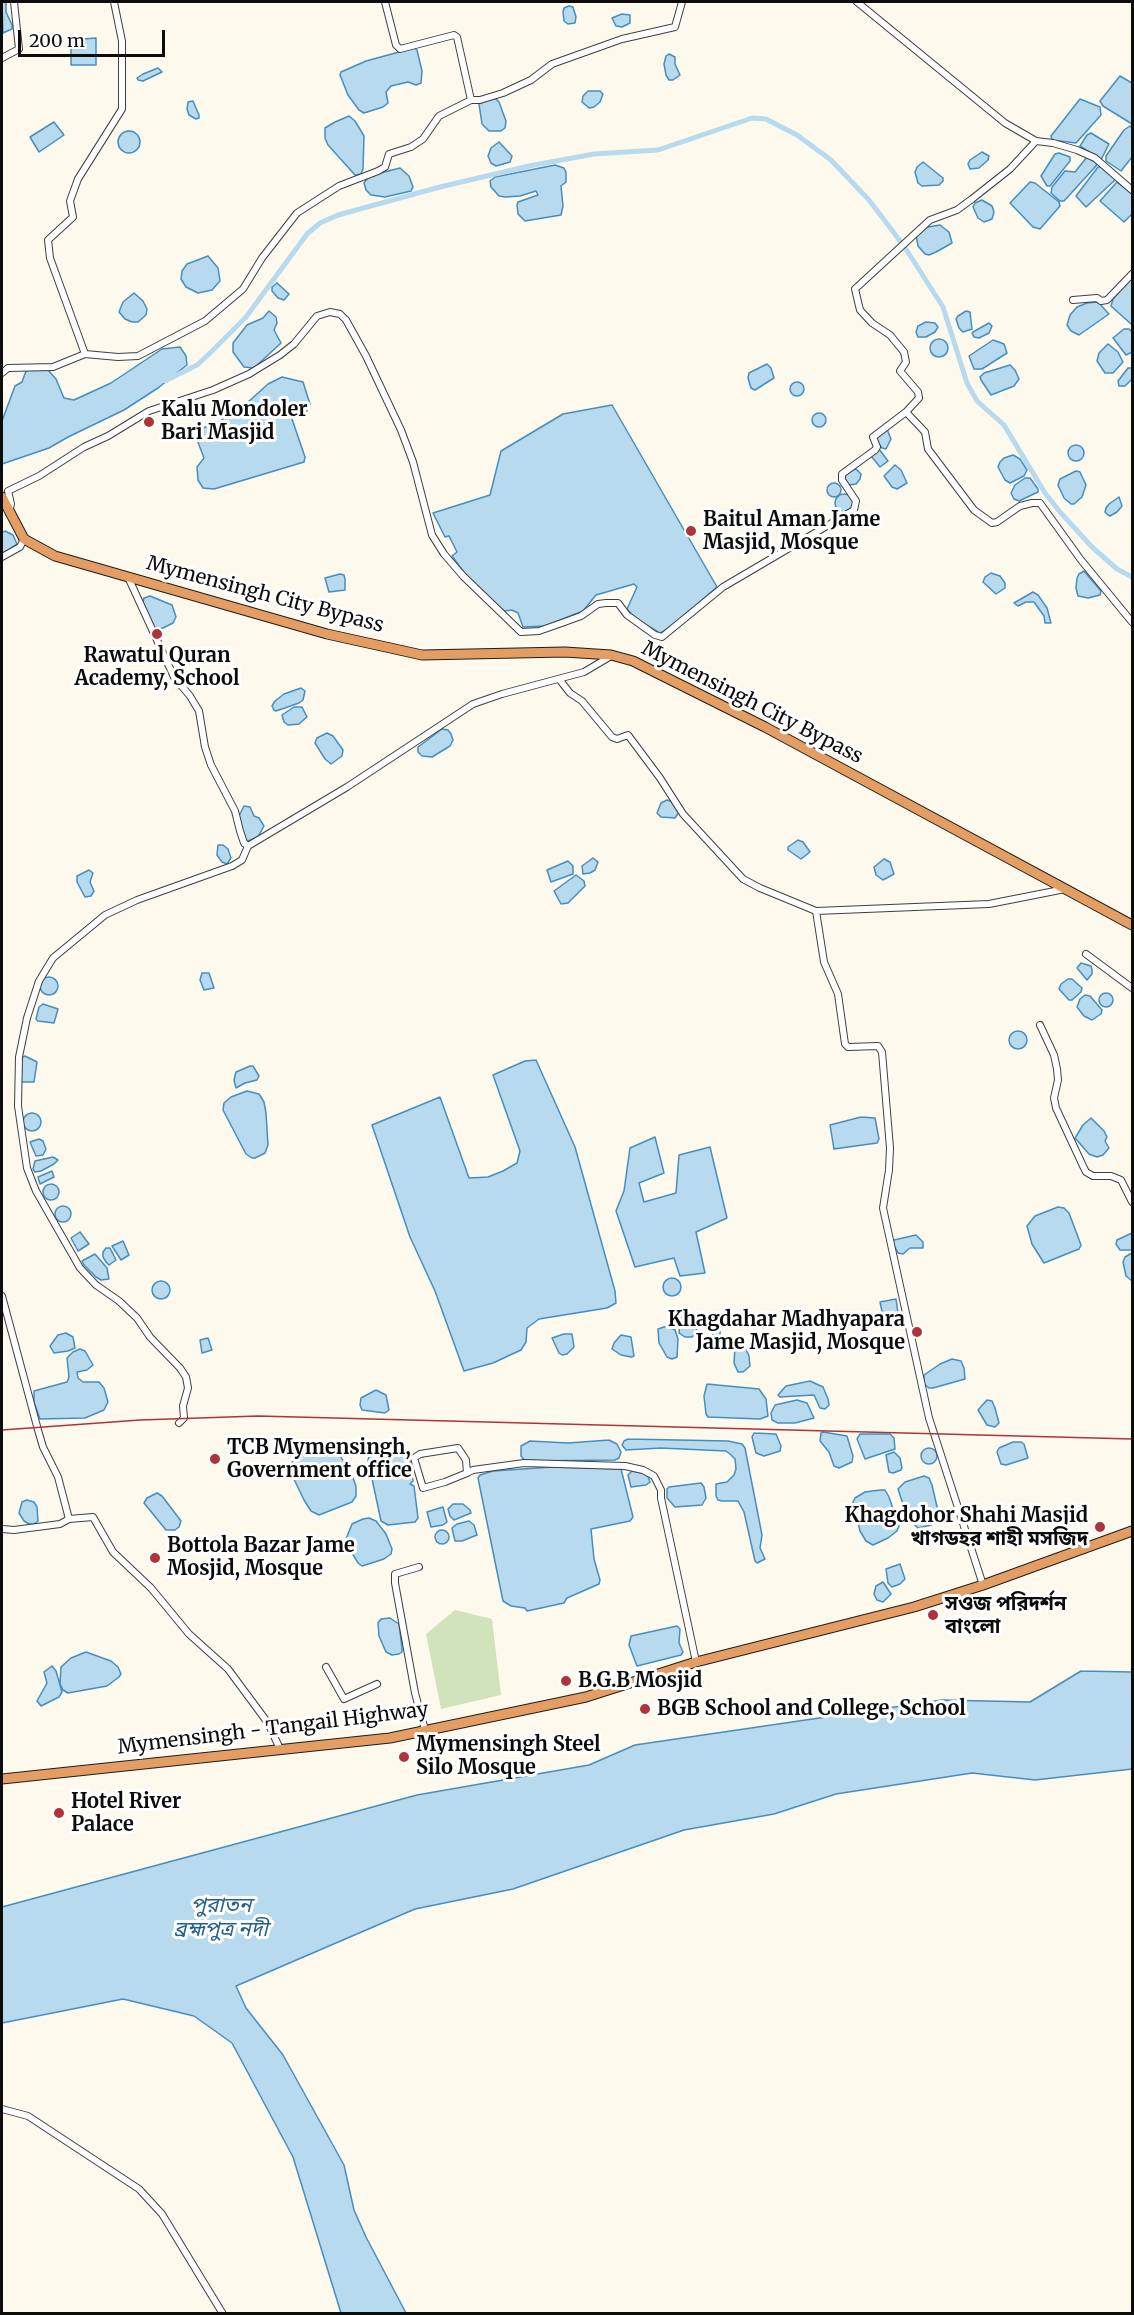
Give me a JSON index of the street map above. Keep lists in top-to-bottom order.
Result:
{
  "streets": {
    "highway": ["Mymensingh City Bypass", "Mymensingh - Tangail Highway"]
  },
  "water": ["পুরাতন ব্রহ্মপুত্র নদী"],
  "places": [
    "Kalu Mondoler Bari Masjid",
    "Baitul Aman Jame Masjid, Mosque",
    "Rawatul Quran Academy, School",
    "Khagdahar Madhyapara Jame Masjid, Mosque",
    "TCB Mymensingh, Government office",
    "Khagdohor Shahi Masjid খাগডহর শাহী মসজিদ",
    "Bottola Bazar Jame Mosjid, Mosque",
    "সওজ পরিদর্শন বাংলো",
    "B.G.B Mosjid",
    "BGB School and College, School",
    "Mymensingh Steel Silo Mosque",
    "Hotel River Palace"
  ],
  "scale_bar": "200 m"
}
